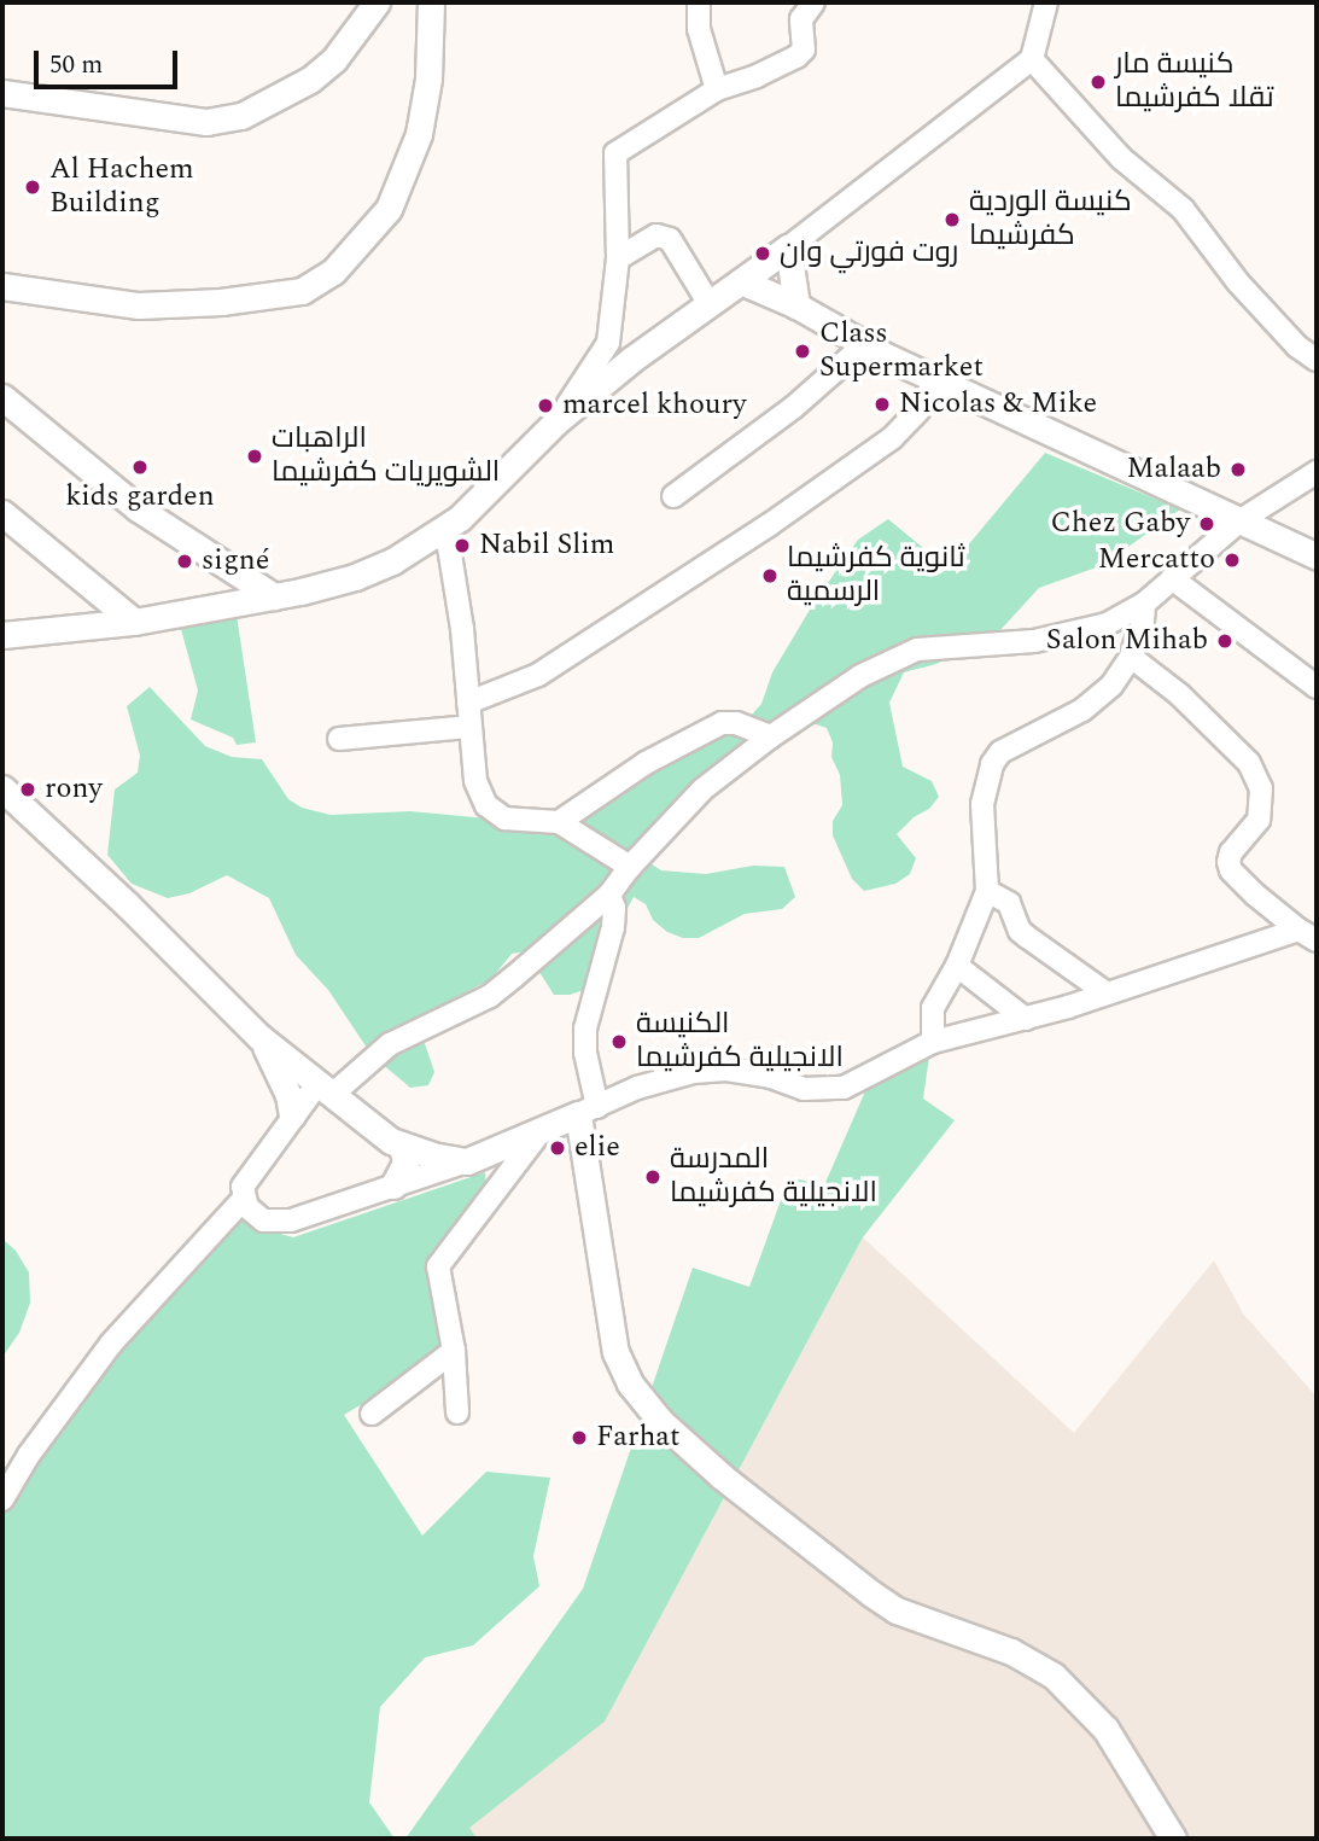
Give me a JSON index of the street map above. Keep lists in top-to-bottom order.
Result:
{
  "places": [
    "كنيسة مار تقلا كفرشيما",
    "Al Hachem Building",
    "كنيسة الوردية كفرشيما",
    "روت فورتي وان",
    "Class Supermarket",
    "Nicolas & Mike",
    "marcel khoury",
    "الراهبات الشويريات كفرشيما",
    "kids garden",
    "Malaab",
    "Chez Gaby",
    "Nabil Slim",
    "Mercatto",
    "signé",
    "ثانوية كفرشيما الرسمية",
    "Salon Mihab",
    "rony",
    "الكنيسة الانجيلية كفرشيما",
    "elie",
    "المدرسة الانجيلية كفرشيما",
    "Farhat"
  ],
  "scale_bar": "50 m"
}
